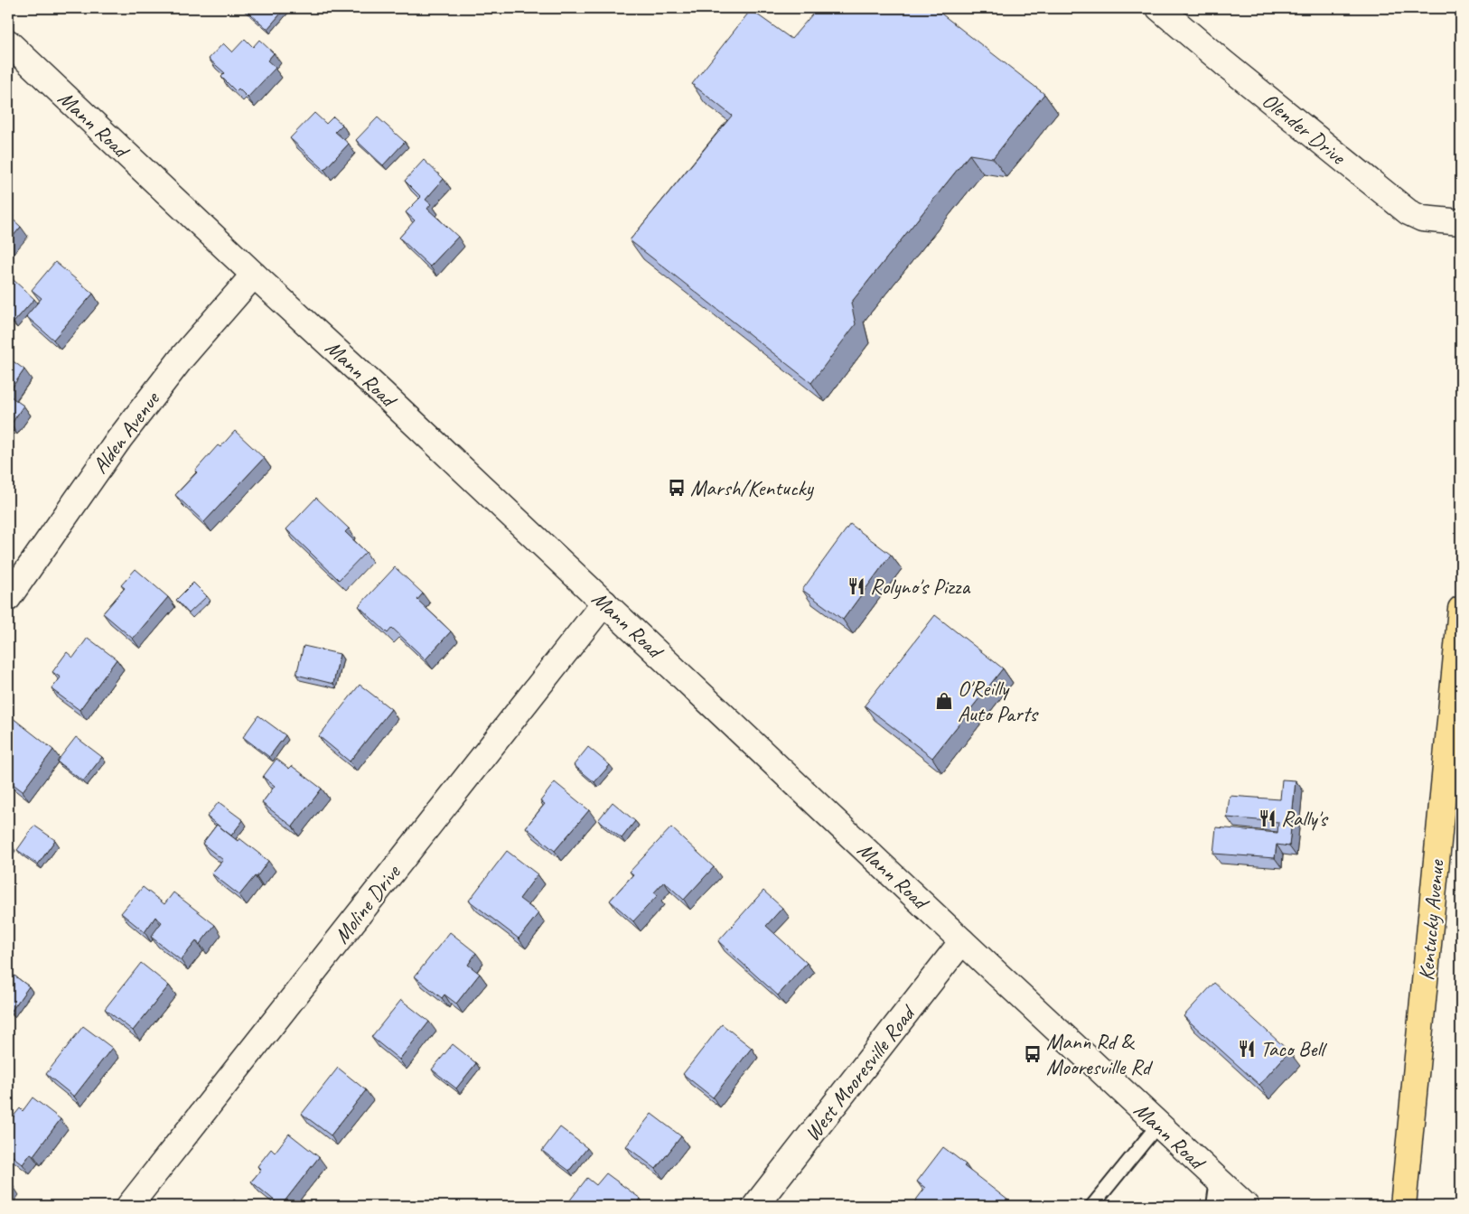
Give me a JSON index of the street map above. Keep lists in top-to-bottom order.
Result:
{
  "streets": {
    "main road": [
      "Mann Road",
      "Olender Drive",
      "Alden Avenue",
      "Moline Drive",
      "Kentucky Avenue",
      "West Mooresville Road"
    ]
  },
  "crossings": [
    ["Mann Road", "Alden Avenue"],
    ["Mann Road", "Moline Drive"],
    ["Mann Road", "West Mooresville Road"]
  ],
  "places": {
    "bus stop": ["Marsh/Kentucky", "Mann Rd & Mooresville Rd"],
    "restaurant": ["Rolyno's Pizza", "Rally's", "Taco Bell"],
    "shop": ["O'Reilly Auto Parts"]
  }
}
